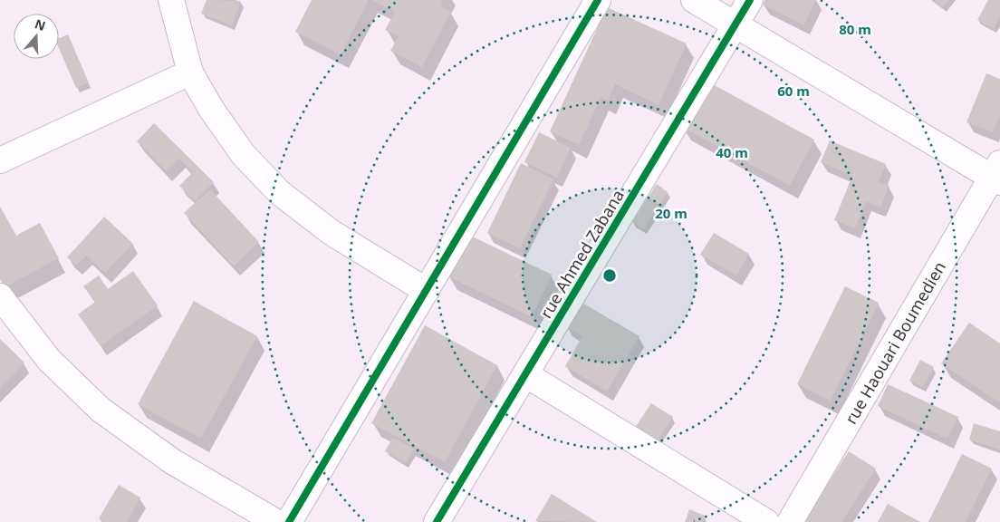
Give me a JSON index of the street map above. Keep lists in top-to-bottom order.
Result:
{
  "streets": {
    "street": ["rue Ahmed Zabana", "rue Haouari Boumedien"]
  },
  "north": "top",
  "rings": [
    "80 m",
    "60 m",
    "40 m",
    "20 m"
  ]
}
